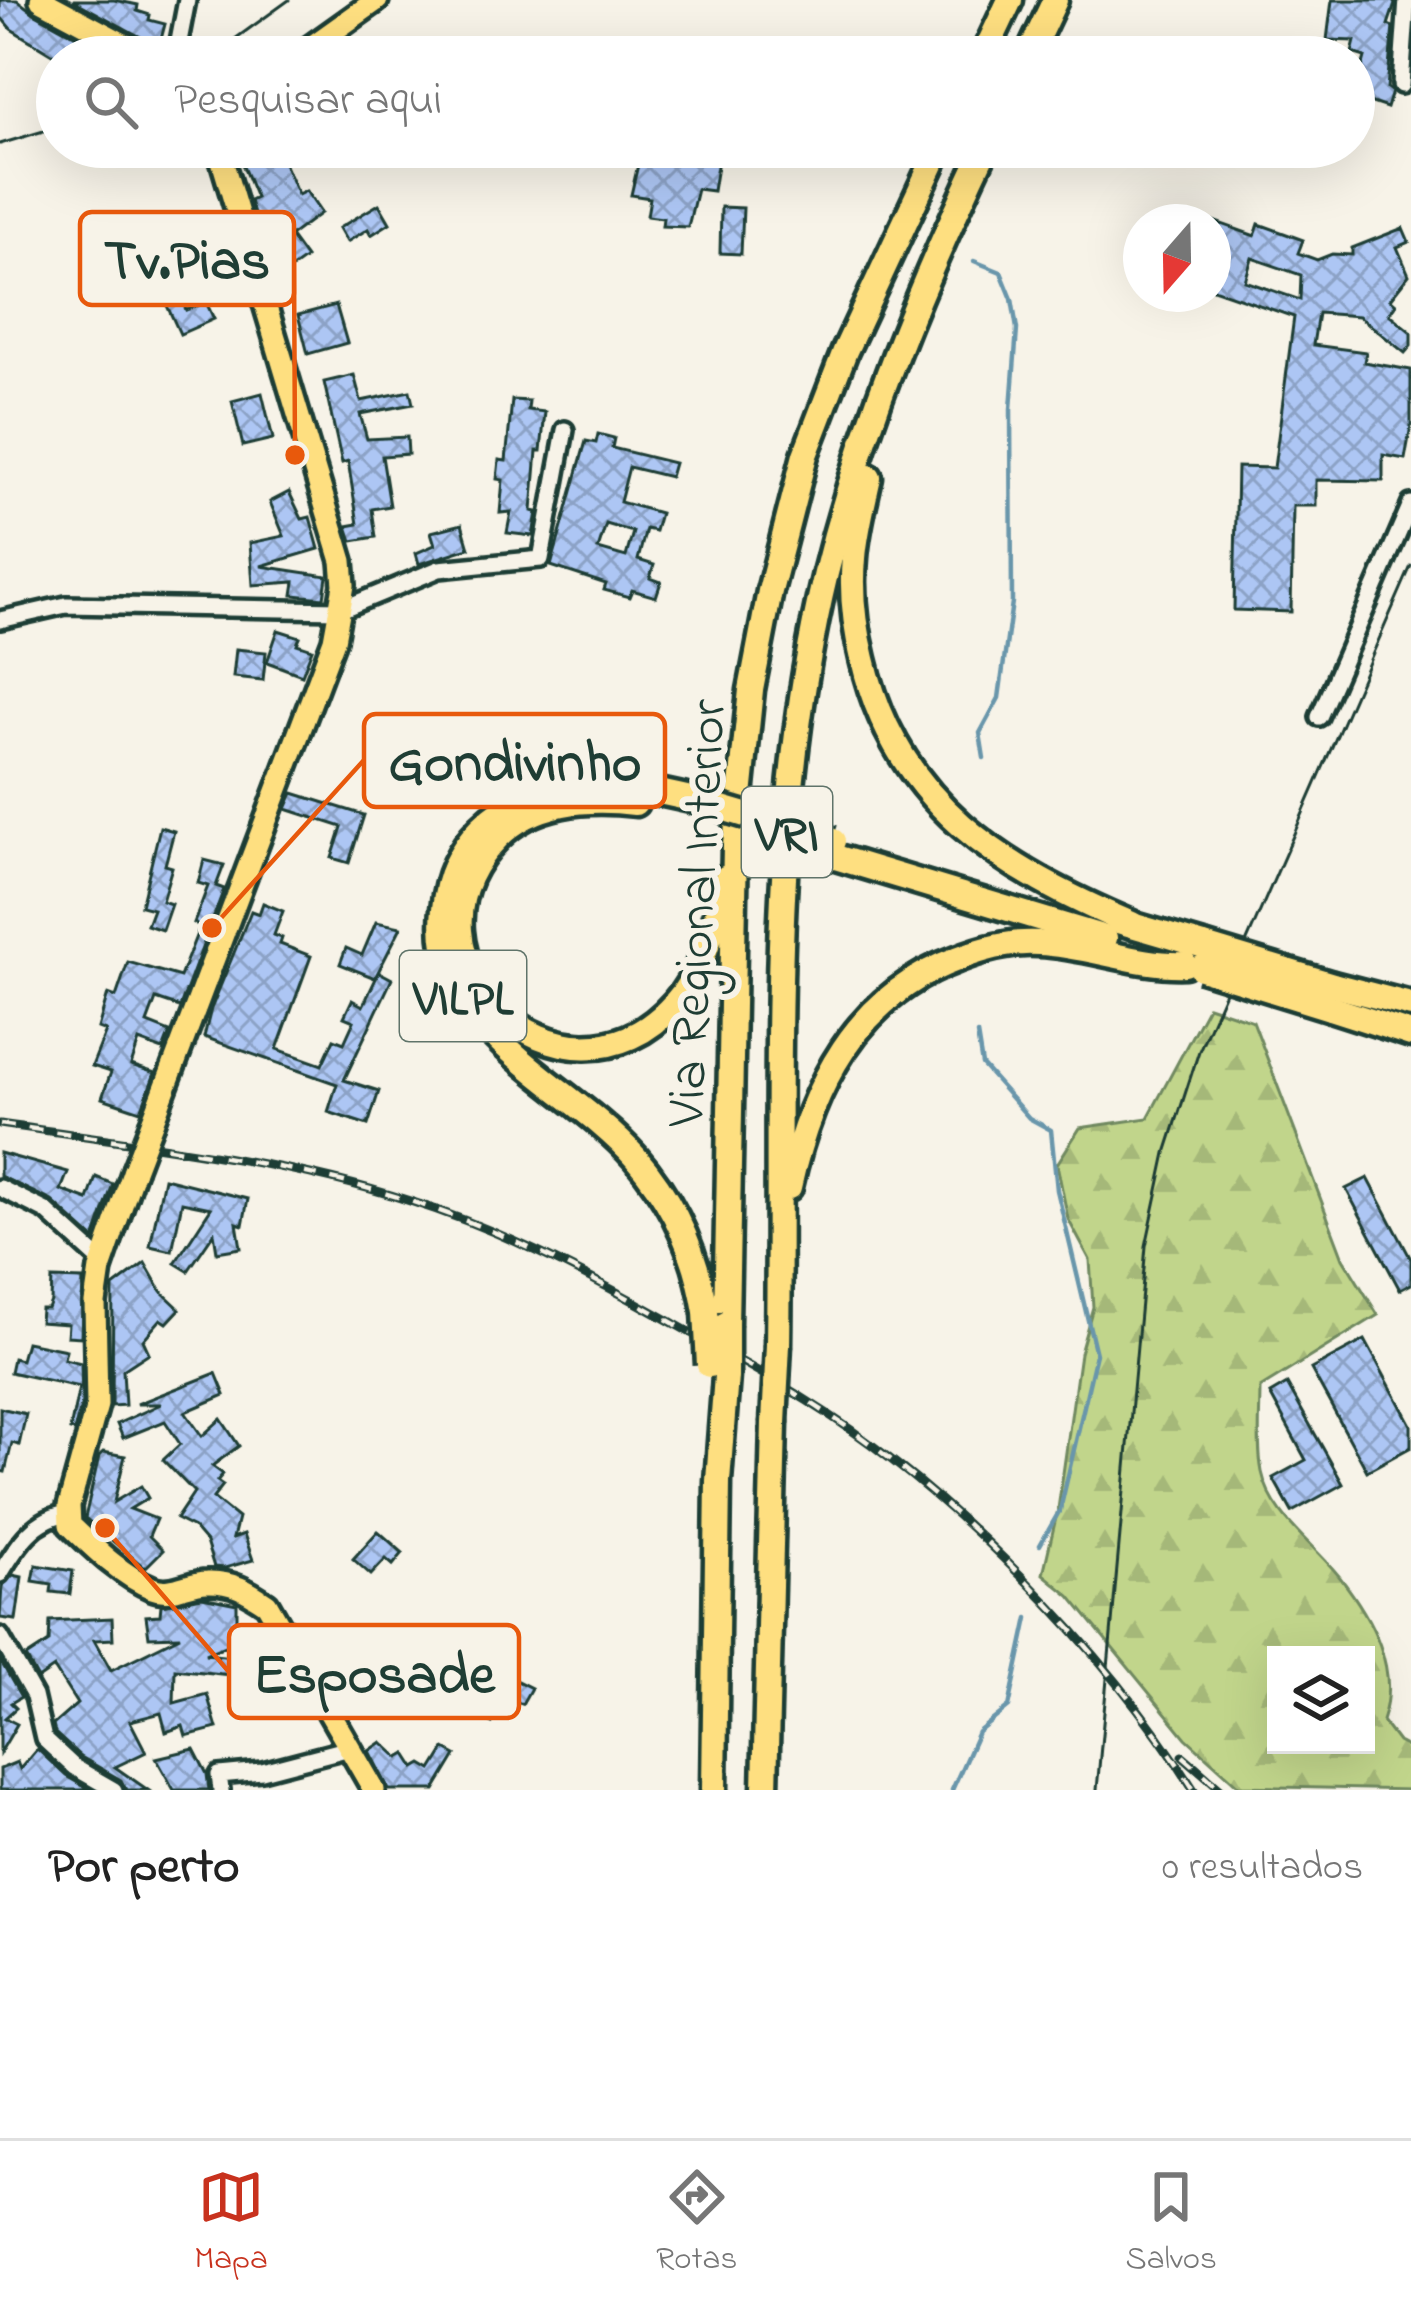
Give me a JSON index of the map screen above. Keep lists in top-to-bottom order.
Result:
{
  "streets": {
    "highway": ["VRI", "Via Regional Interior", "VILPL"]
  },
  "crossings": [
    ["Via Regional Interior", "VILPL"]
  ],
  "places": ["Tv.Pias", "Gondivinho", "Esposade"],
  "north": "bottom",
  "page": {
    "search": "Pesquisar aqui",
    "heading": ["Por perto", "0 resultados"],
    "nav": ["Mapa", "Rotas", "Salvos"]
  }
}
